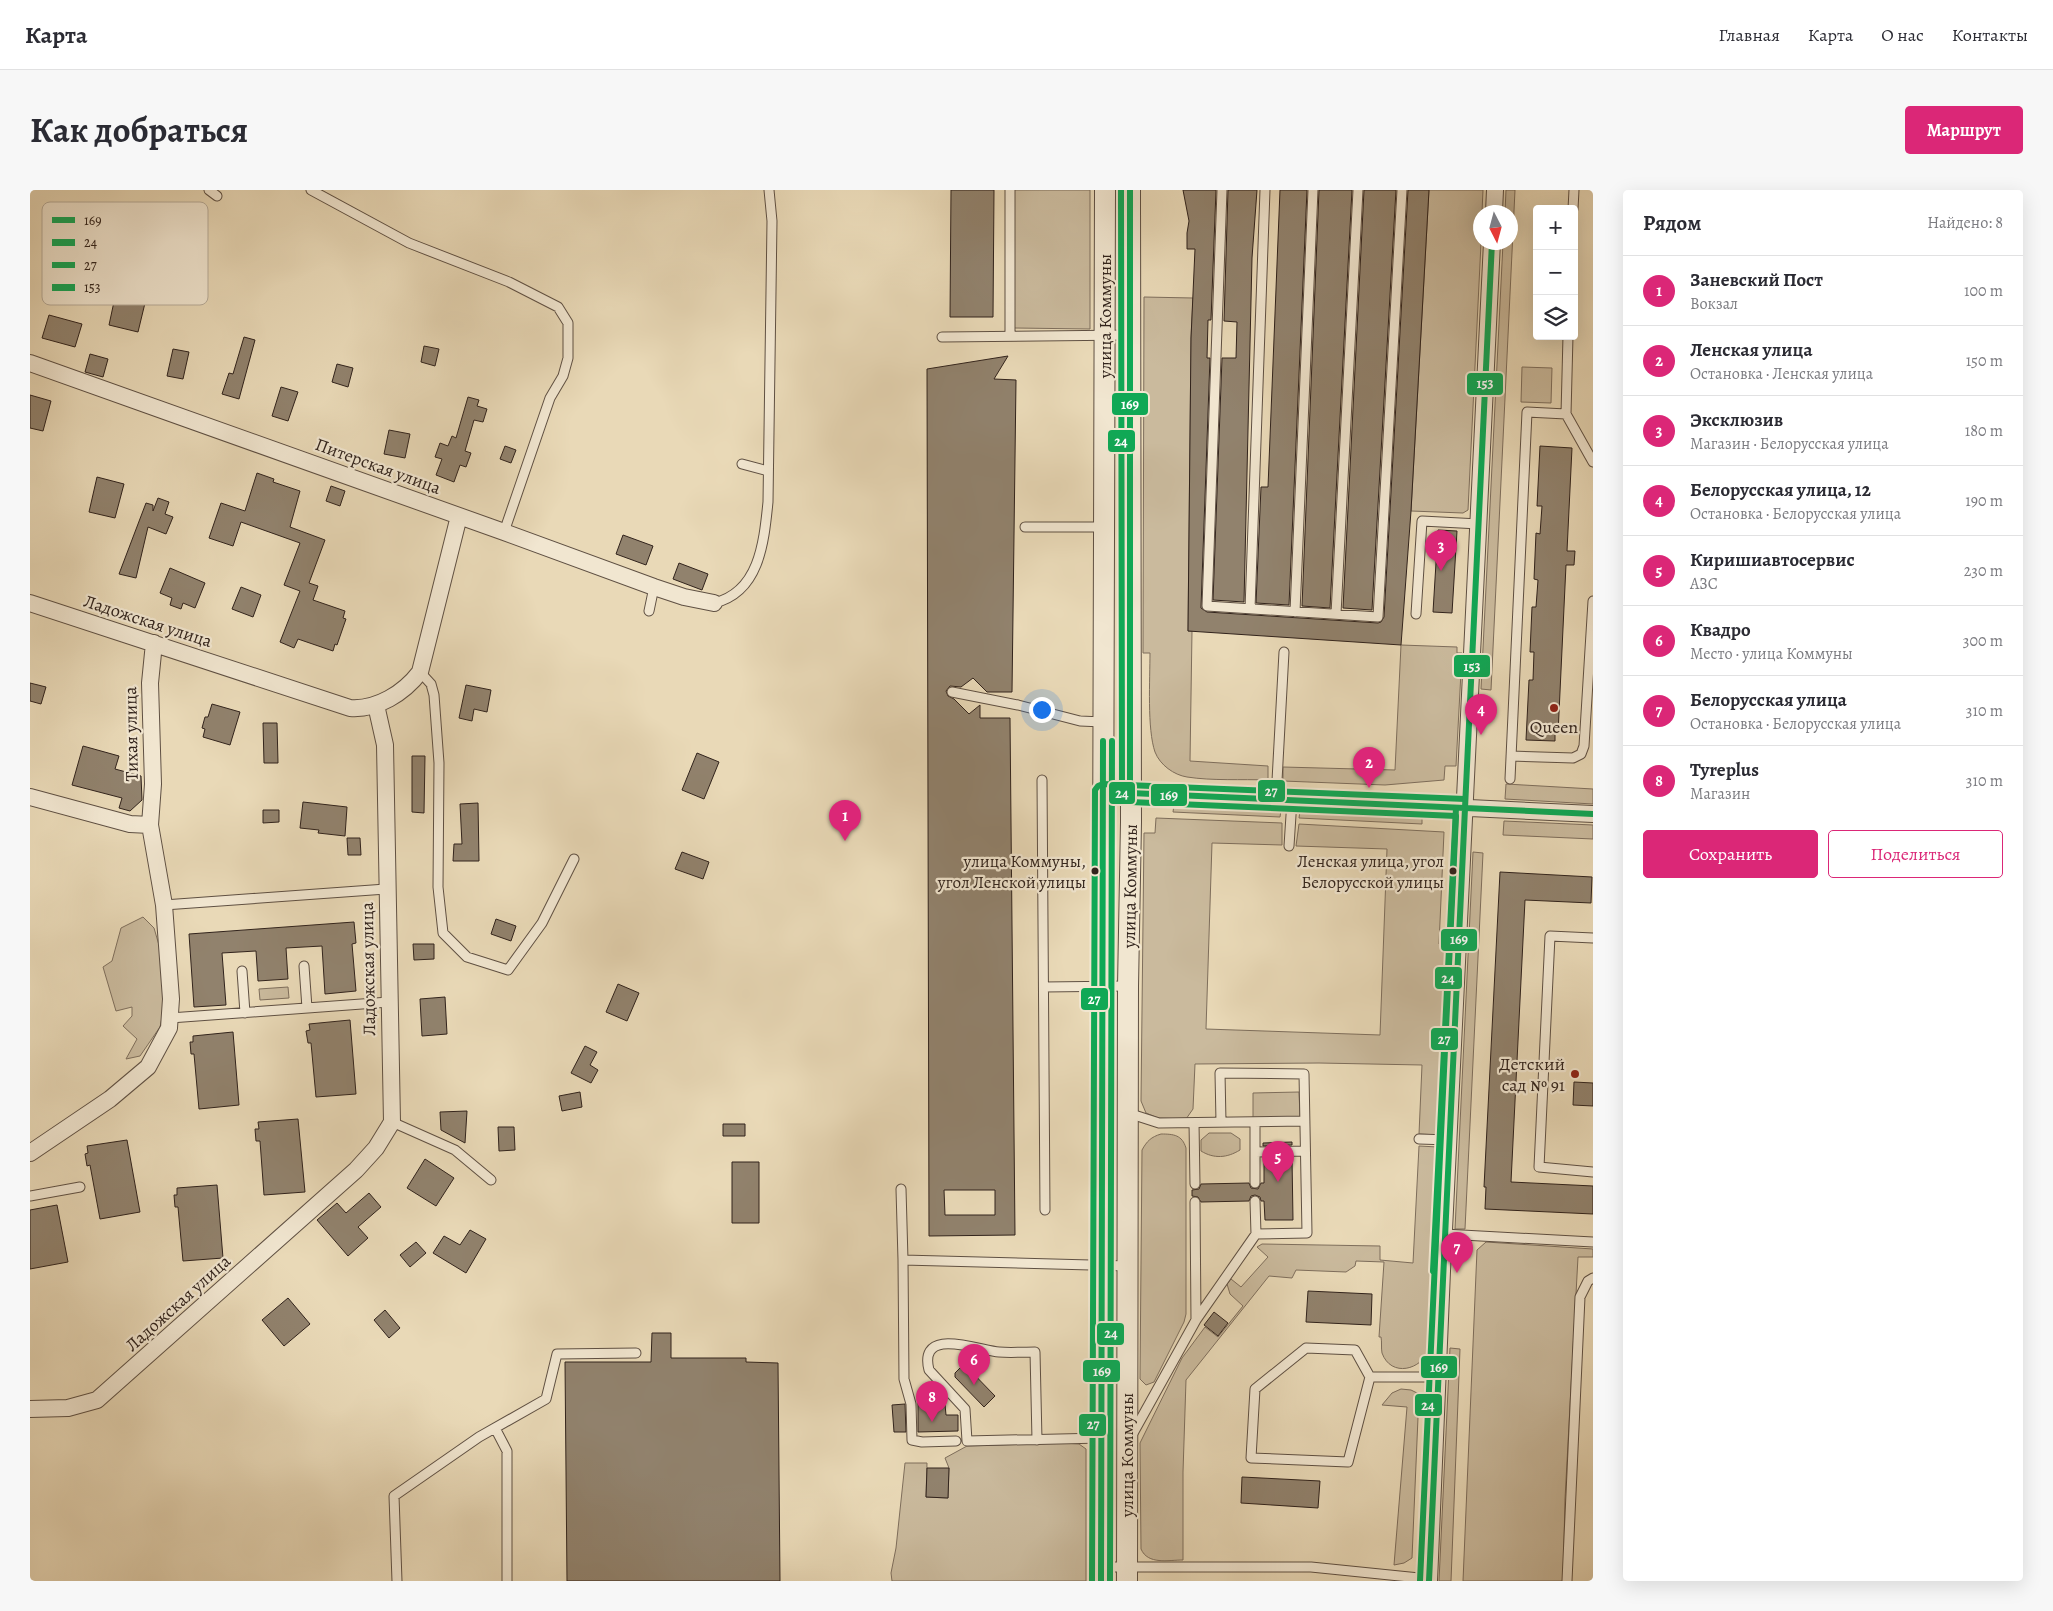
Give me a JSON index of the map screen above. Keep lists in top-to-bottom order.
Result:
{
  "streets": {
    "street": [
      "улица Коммуны",
      "Питерская улица",
      "Ладожская улица",
      "Тихая улица"
    ]
  },
  "crossings": [
    ["Ладожская улица", "Тихая улица"]
  ],
  "places": [
    "Queen",
    "улица Коммуны, угол Ленской улицы",
    "Ленская улица, угол Белорусской улицы",
    "Детский сад № 91"
  ],
  "lines": [
    "transit line 169",
    "transit line 24",
    "transit line 153",
    "transit line 27"
  ],
  "legend": [
    "169",
    "24",
    "27",
    "153"
  ],
  "north": "bottom",
  "page": {
    "header": "Карта",
    "nav": [
      "Главная",
      "Карта",
      "О нас",
      "Контакты"
    ],
    "title": "Как добраться",
    "buttons": [
      "Маршрут",
      ["Сохранить", "Поделиться"]
    ],
    "heading": ["Рядом", "Найдено: 8"],
    "map_buttons": ["+", "−"],
    "list": [
      {
        "mark": "1",
        "name": "Заневский Пост",
        "note": "Вокзал",
        "value": "100 m"
      },
      {
        "mark": "2",
        "name": "Ленская улица",
        "note": "Остановка · Ленская улица",
        "value": "150 m"
      },
      {
        "mark": "3",
        "name": "Эксклюзив",
        "note": "Магазин · Белорусская улица",
        "value": "180 m"
      },
      {
        "mark": "4",
        "name": "Белорусская улица, 12",
        "note": "Остановка · Белорусская улица",
        "value": "190 m"
      },
      {
        "mark": "5",
        "name": "Киришиавтосервис",
        "note": "АЗС",
        "value": "230 m"
      },
      {
        "mark": "6",
        "name": "Квадро",
        "note": "Место · улица Коммуны",
        "value": "300 m"
      },
      {
        "mark": "7",
        "name": "Белорусская улица",
        "note": "Остановка · Белорусская улица",
        "value": "310 m"
      },
      {
        "mark": "8",
        "name": "Tyreplus",
        "note": "Магазин",
        "value": "310 m"
      }
    ],
    "pins": [
      "3",
      "4",
      "2",
      "1",
      "5",
      "7",
      "6",
      "8"
    ]
  }
}
